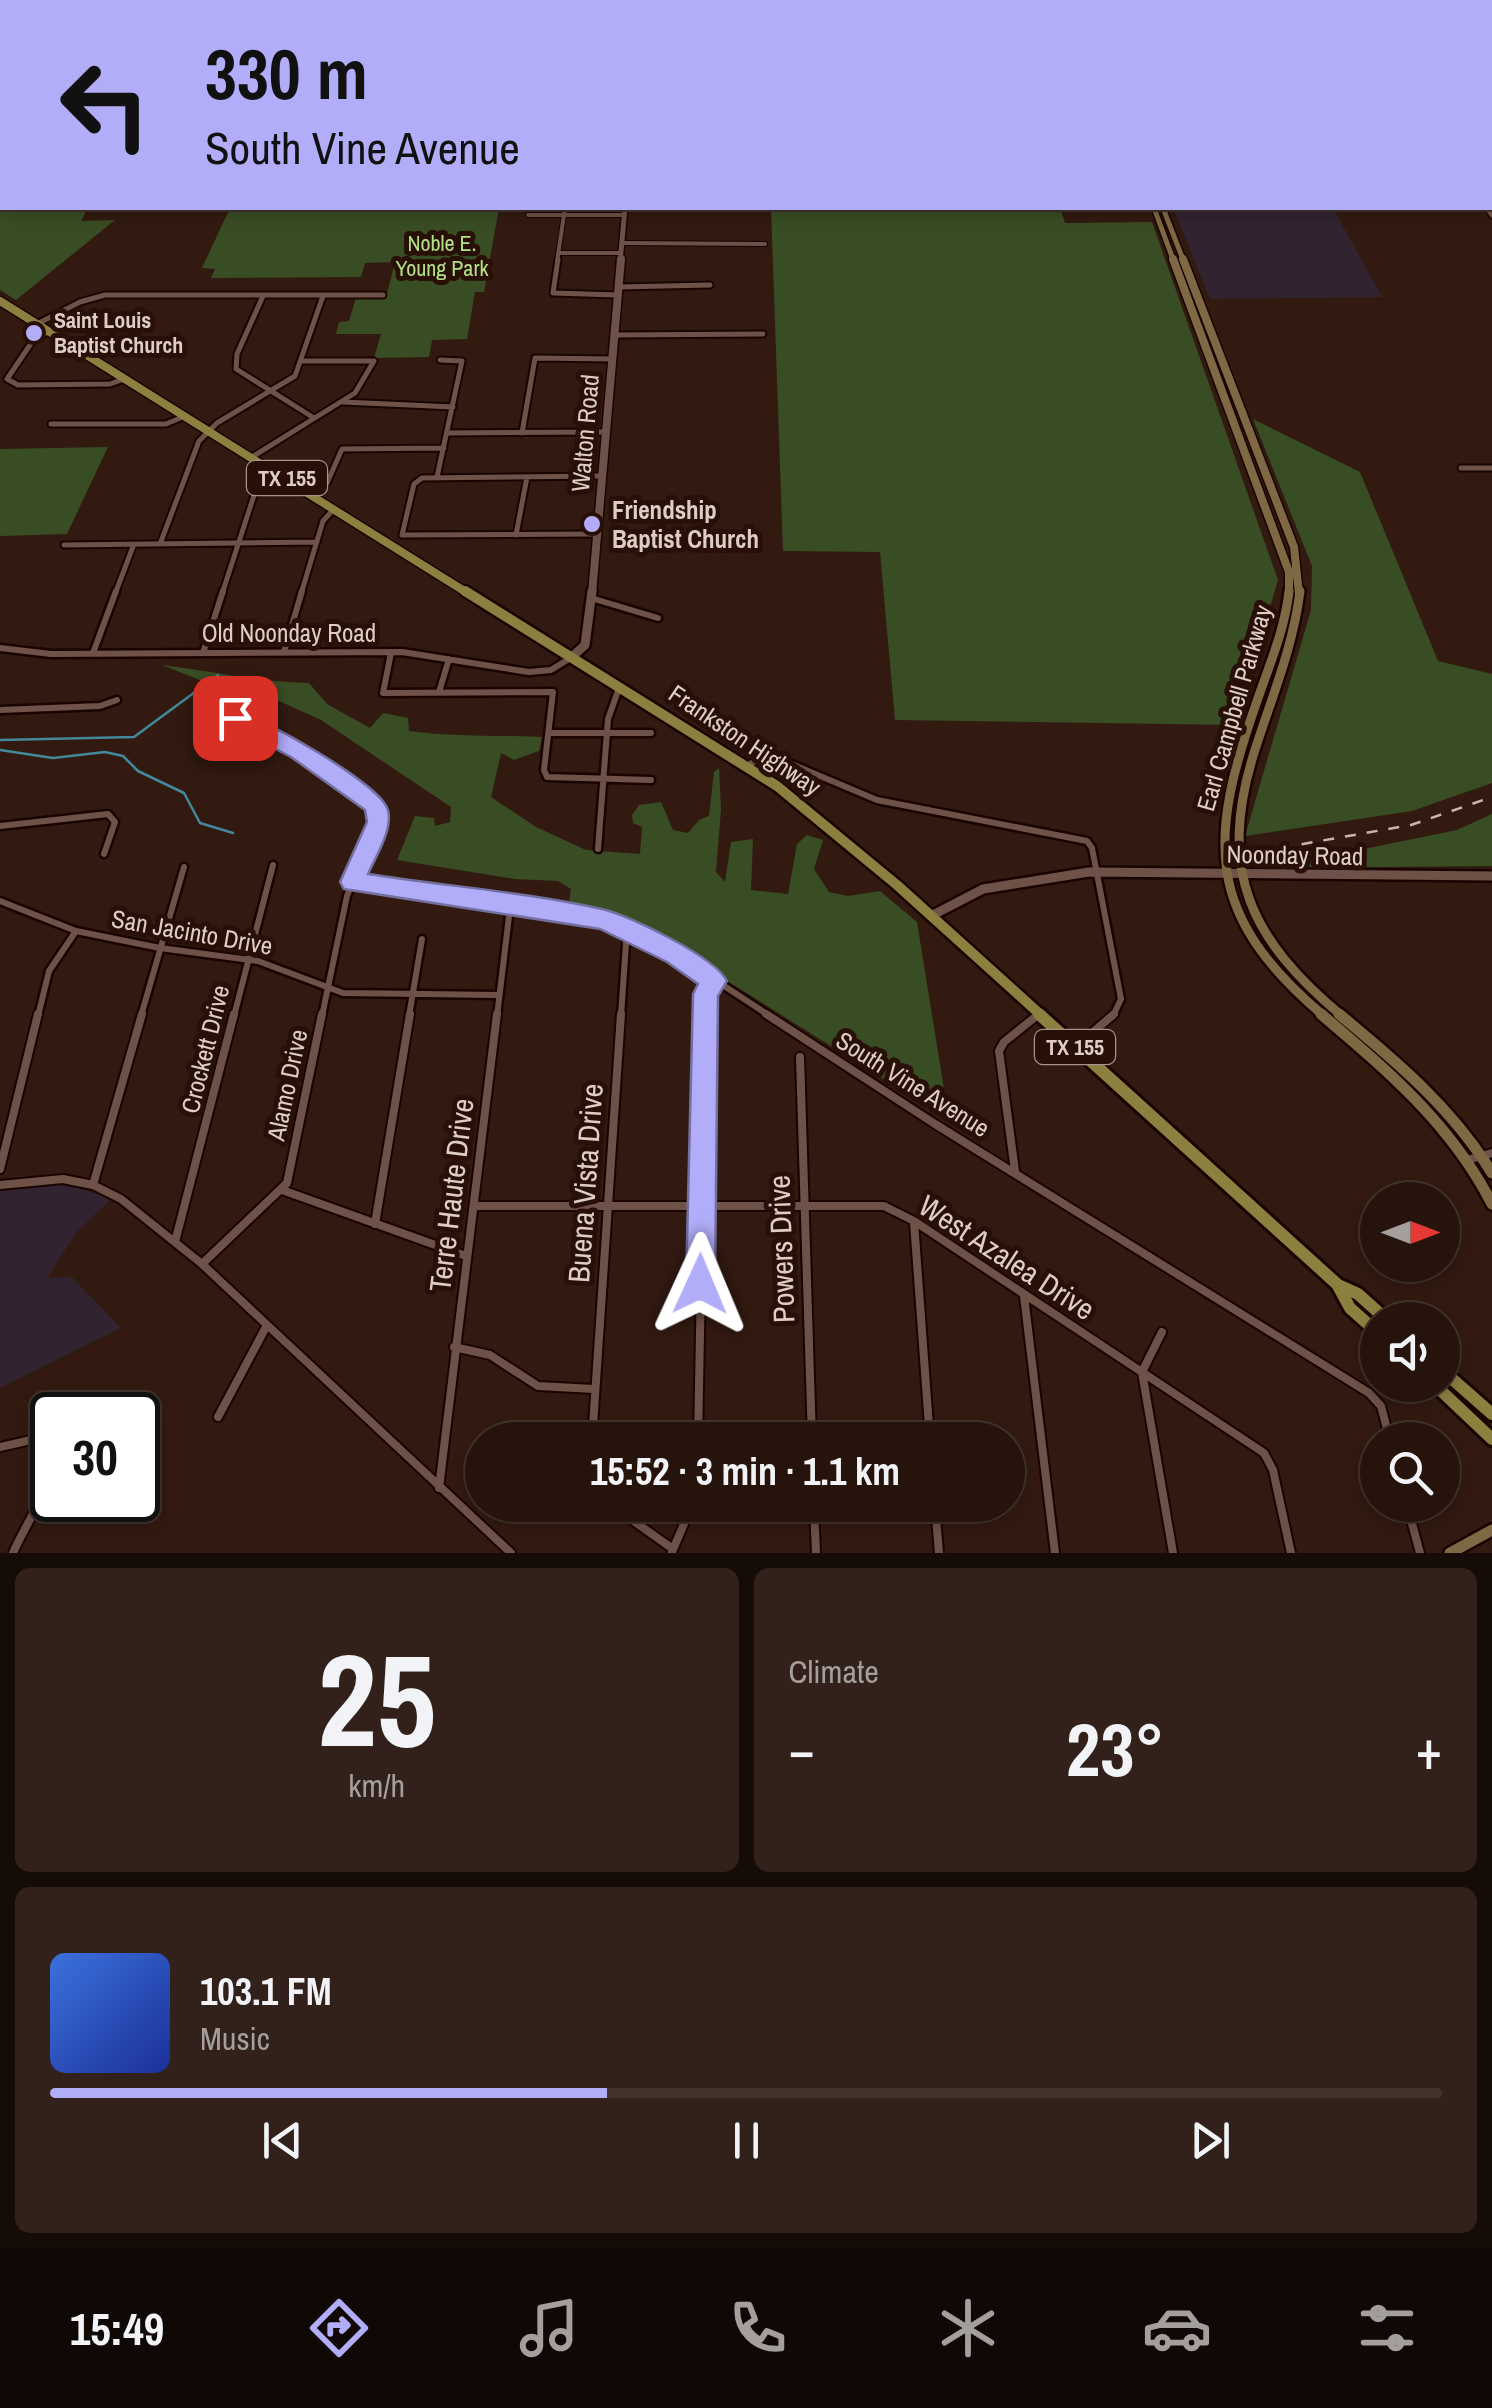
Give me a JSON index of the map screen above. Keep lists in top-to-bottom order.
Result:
{
  "streets": {
    "main road": ["TX 155", "Earl Campbell Parkway", "Frankston Highway"],
    "street": [
      "Walton Road",
      "Old Noonday Road",
      "Noonday Road",
      "San Jacinto Drive",
      "Crockett Drive",
      "South Vine Avenue",
      "Alamo Drive",
      "Buena Vista Drive",
      "Terre Haute Drive",
      "Powers Drive",
      "West Azalea Drive"
    ]
  },
  "crossings": [
    ["Walton Road", "Old Noonday Road"],
    ["Walton Road", "Frankston Highway"],
    ["TX 155", "Frankston Highway"],
    ["Old Noonday Road", "Frankston Highway"],
    ["Earl Campbell Parkway", "Noonday Road"],
    ["Frankston Highway", "Noonday Road"],
    ["San Jacinto Drive", "Crockett Drive"],
    ["San Jacinto Drive", "Alamo Drive"],
    ["San Jacinto Drive", "Terre Haute Drive"],
    ["South Vine Avenue", "Alamo Drive"],
    ["South Vine Avenue", "Buena Vista Drive"],
    ["South Vine Avenue", "Terre Haute Drive"],
    ["Buena Vista Drive", "West Azalea Drive"],
    ["Terre Haute Drive", "West Azalea Drive"],
    ["Powers Drive", "West Azalea Drive"]
  ],
  "parks": ["Noble E. Young Park"],
  "places": ["Saint Louis Baptist Church", "Friendship Baptist Church"],
  "north": "right",
  "page": {
    "turn": ["330 m", "South Vine Avenue"],
    "limit": "30",
    "trip": "15:52 · 3 min · 1.1 km",
    "tile": [
      ["25", "km/h"],
      "Climate"
    ],
    "heat": ["−", "23°", "+"],
    "song": ["103.1 FM", "Music"],
    "tabs": "15:49"
  }
}
